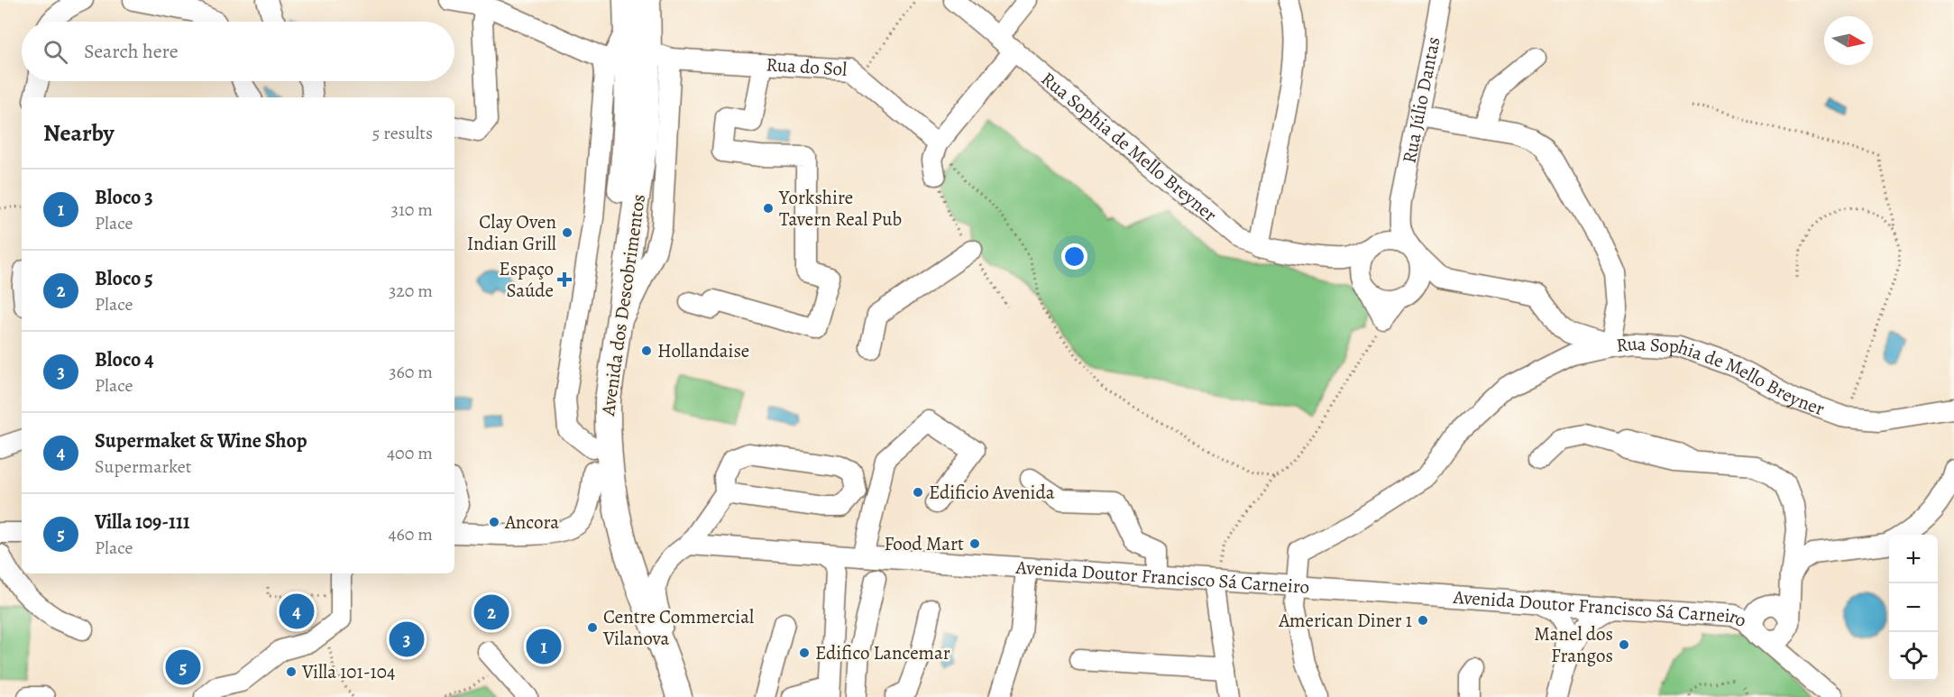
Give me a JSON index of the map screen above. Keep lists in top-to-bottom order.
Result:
{
  "streets": {
    "main road": ["Avenida dos Descobrimentos"],
    "street": [
      "Rua do Sol",
      "Rua Júlio Dantas",
      "Rua Sophia de Mello Breyner",
      "Avenida Doutor Francisco Sá Carneiro"
    ]
  },
  "crossings": [
    ["Rua do Sol", "Avenida dos Descobrimentos"],
    ["Rua Júlio Dantas", "Rua Sophia de Mello Breyner"]
  ],
  "places": {
    "other": [
      "Yorkshire Tavern Real Pub",
      "Clay Oven Indian Grill",
      "Hollandaise",
      "Edificio Avenida",
      "Ancora",
      "Food Mart",
      "American Diner 1",
      "Centre Commercial Vilanova",
      "Manel dos Frangos",
      "Edifico Lancemar",
      "Villa 101-104"
    ],
    "health": ["Espaço Saúde"]
  },
  "north": "right",
  "page": {
    "search": "Search here",
    "heading": ["Nearby", "5 results"],
    "list": [
      {
        "mark": "1",
        "name": "Bloco 3",
        "note": "Place",
        "value": "310 m"
      },
      {
        "mark": "2",
        "name": "Bloco 5",
        "note": "Place",
        "value": "320 m"
      },
      {
        "mark": "3",
        "name": "Bloco 4",
        "note": "Place",
        "value": "360 m"
      },
      {
        "mark": "4",
        "name": "Supermaket & Wine Shop",
        "note": "Supermarket",
        "value": "400 m"
      },
      {
        "mark": "5",
        "name": "Villa 109-111",
        "note": "Place",
        "value": "460 m"
      }
    ],
    "map_buttons": ["+", "−"],
    "pins": [
      "4",
      "2",
      "3",
      "1",
      "5"
    ]
  }
}
